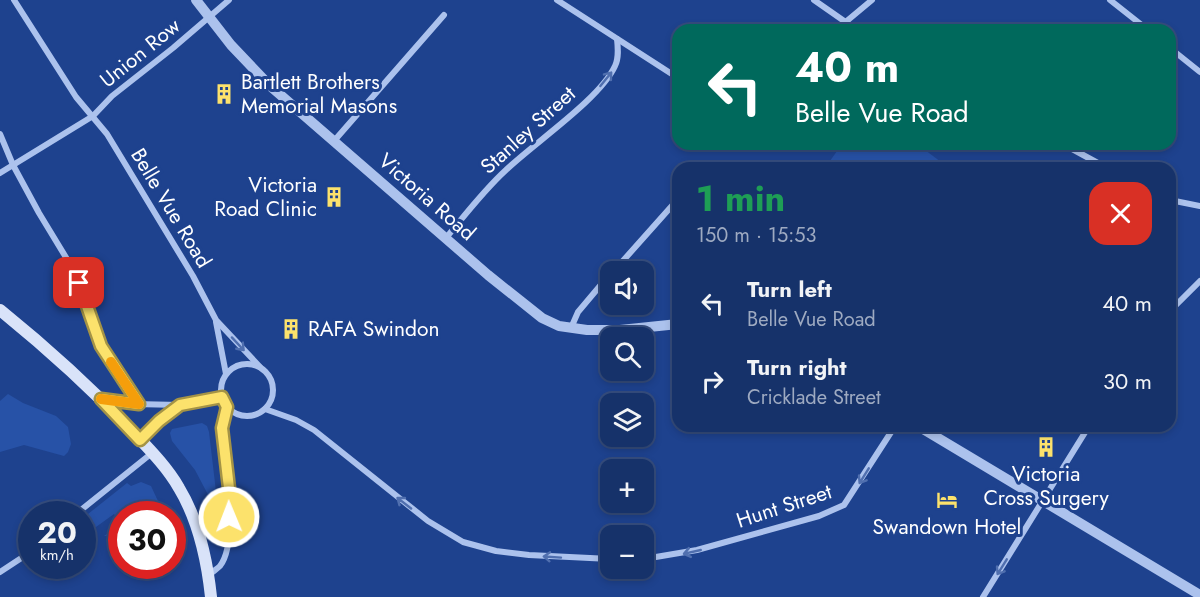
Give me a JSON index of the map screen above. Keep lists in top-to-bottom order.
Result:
{
  "streets": {
    "street": [
      "Union Row",
      "Stanley Street",
      "Victoria Road",
      "Belle Vue Road",
      "Hunt Street"
    ]
  },
  "crossings": [
    ["Union Row", "Victoria Road"],
    ["Union Row", "Belle Vue Road"],
    ["Stanley Street", "Victoria Road"]
  ],
  "one_way": ["Stanley Street", "Hunt Street"],
  "places": {
    "building": [
      "Bartlett Brothers Memorial Masons",
      "Victoria Road Clinic",
      "RAFA Swindon",
      "Victoria Cross Surgery"
    ],
    "hotel": ["Swandown Hotel"]
  },
  "page": {
    "turn": ["40 m", "Belle Vue Road"],
    "heading": ["1 min", "150 m · 15:53"],
    "map_buttons": ["+", "−"],
    "list": [
      {
        "name": "Turn left",
        "note": "Belle Vue Road",
        "value": "40 m"
      },
      {
        "name": "Turn right",
        "note": "Cricklade Street",
        "value": "30 m"
      }
    ],
    "speed": "20 km/h",
    "limit": "30"
  }
}
